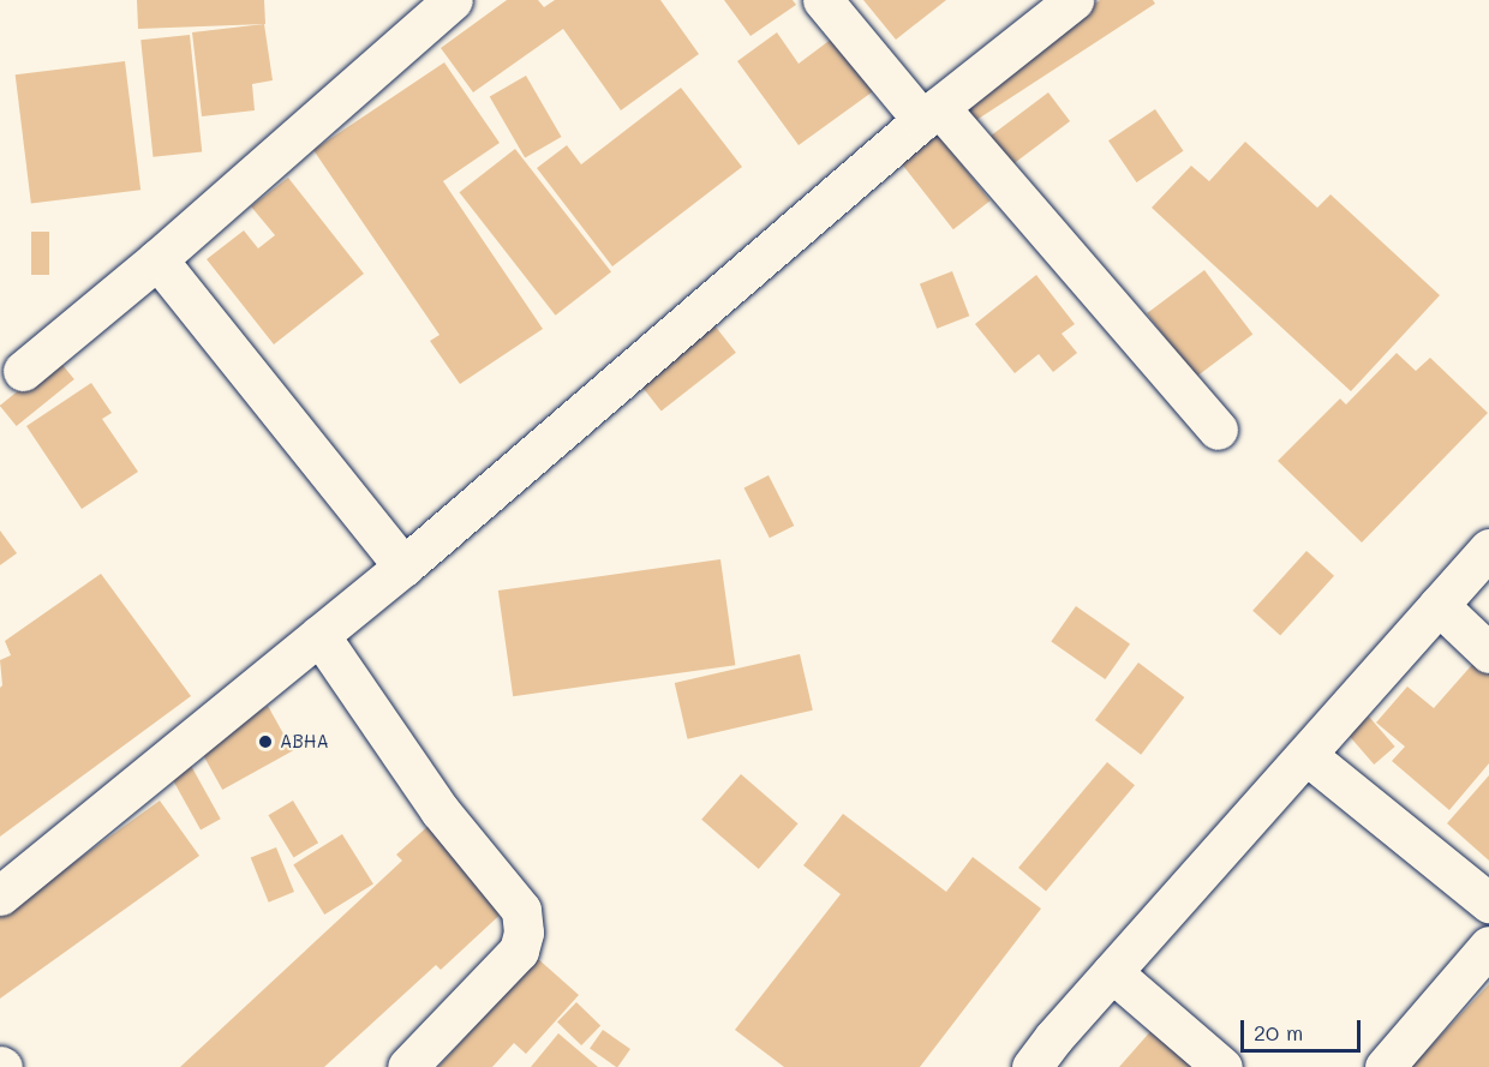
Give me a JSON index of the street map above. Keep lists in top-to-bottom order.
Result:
{
  "places": ["ABHA"],
  "scale_bar": "20 m"
}
